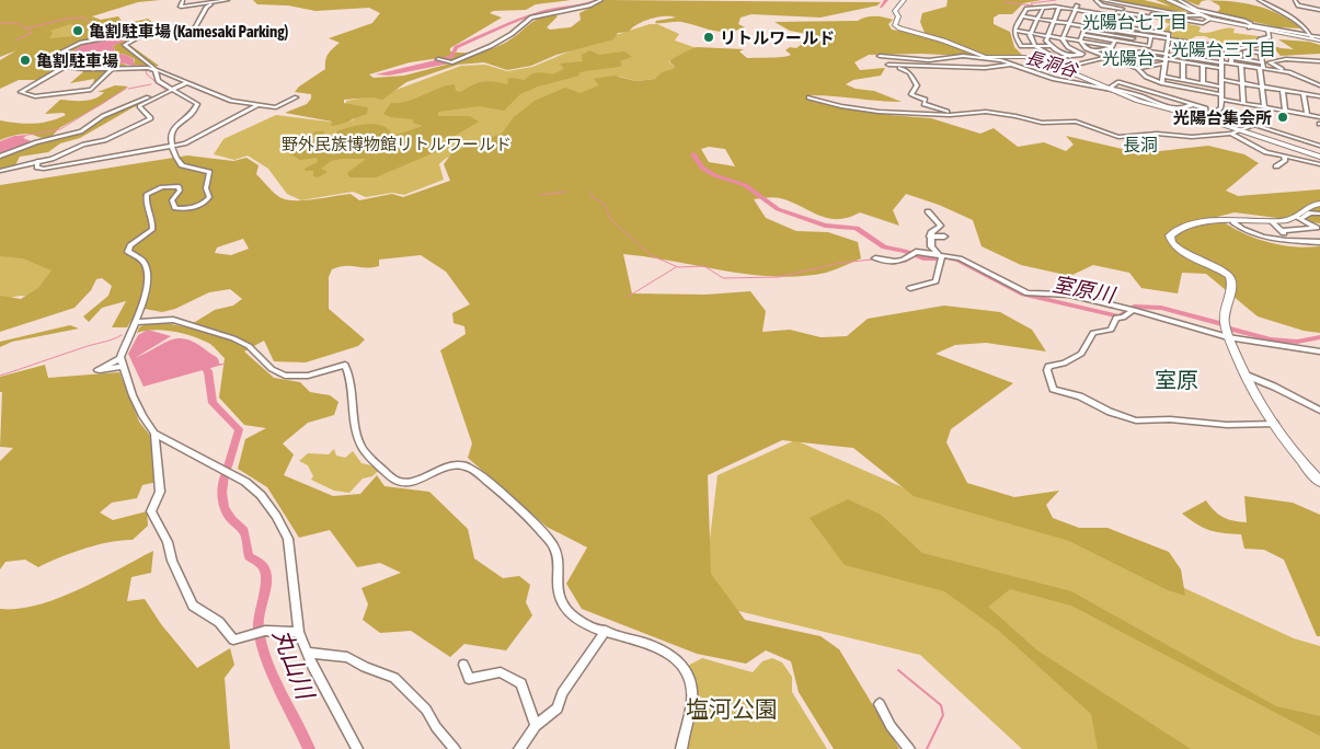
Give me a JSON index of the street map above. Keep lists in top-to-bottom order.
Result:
{
  "districts": [
    "光陽台七丁目",
    "光陽台三丁目",
    "光陽台",
    "長洞",
    "室原"
  ],
  "water": ["長洞谷", "室原川", "丸山川"],
  "parks": ["野外民族博物館リトルワールド", "塩河公園"],
  "places": [
    "亀割駐車場 (Kamesaki Parking)",
    "リトルワールド",
    "亀割駐車場",
    "光陽台集会所"
  ]
}
